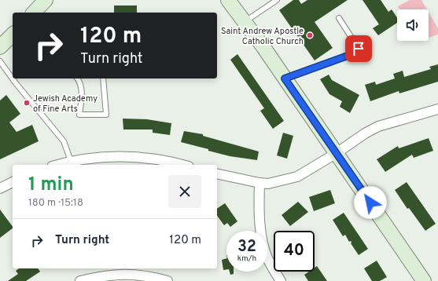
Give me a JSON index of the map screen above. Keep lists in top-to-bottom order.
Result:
{
  "places": ["Saint Andrew Apostle Catholic Church", "Jewish Academy of Fine Arts"],
  "page": {
    "turn": ["120 m", "Turn right"],
    "heading": ["1 min", "180 m · 15:18"],
    "list": [
      {
        "name": "Turn right",
        "value": "120 m"
      }
    ],
    "speed": "32 km/h",
    "limit": "40"
  }
}
